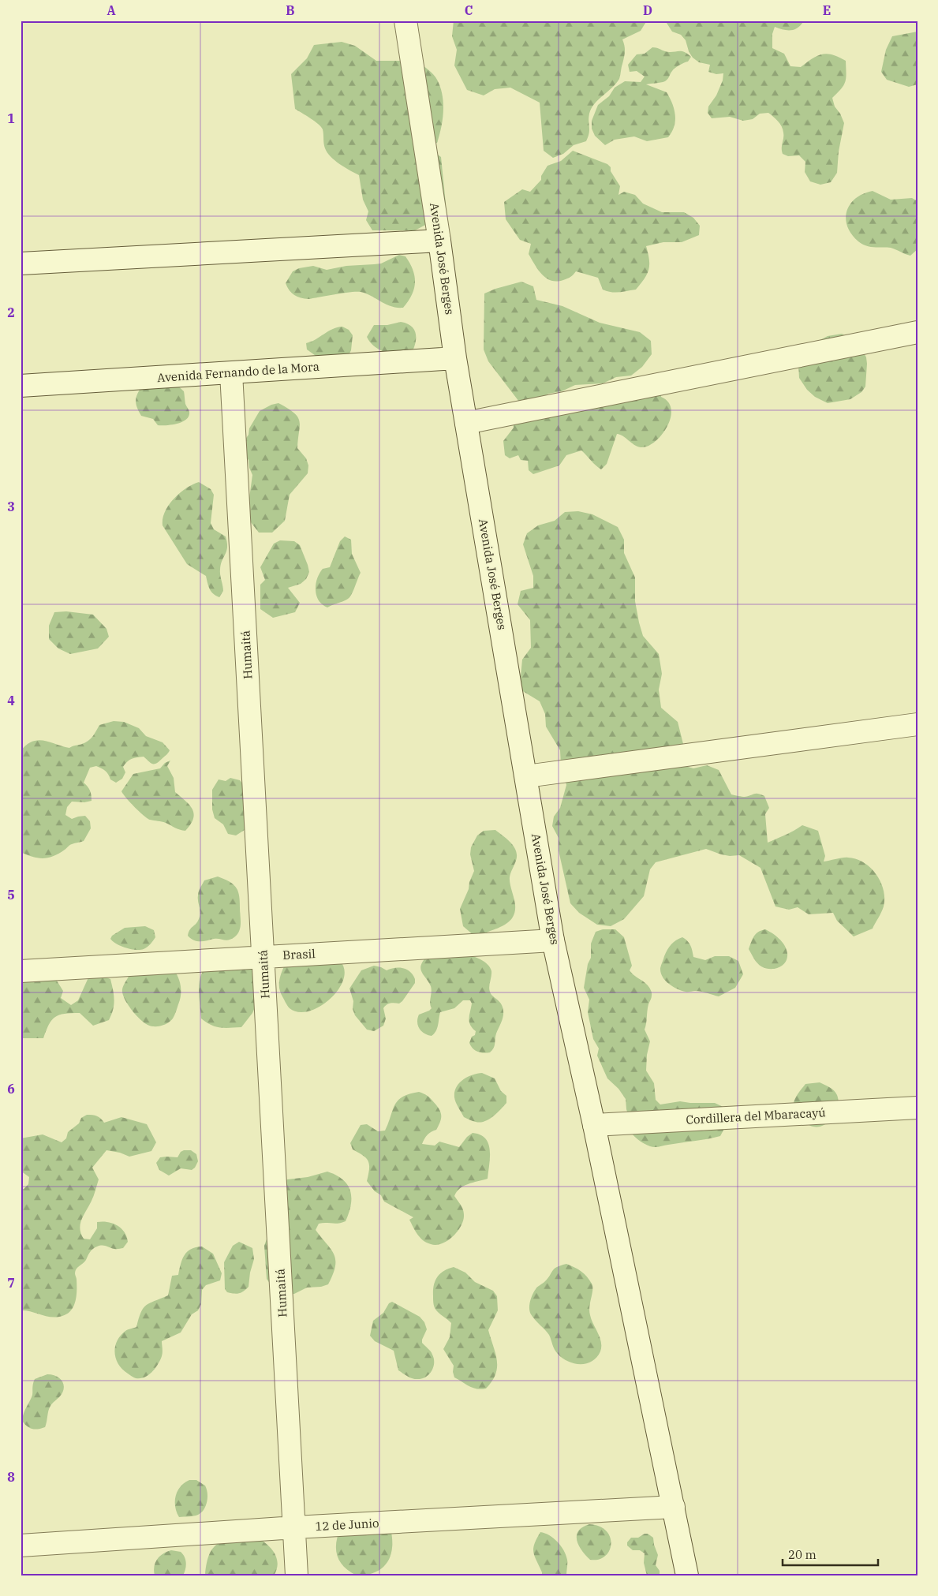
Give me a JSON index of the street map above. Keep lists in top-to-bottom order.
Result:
{
  "streets": {
    "street": [
      "Avenida José Berges",
      "Avenida Fernando de la Mora",
      "Humaitá",
      "Brasil",
      "Cordillera del Mbaracayú",
      "12 de Junio"
    ]
  },
  "crossings": [
    ["Avenida José Berges", "Avenida Fernando de la Mora"],
    ["Avenida José Berges", "Brasil"],
    ["Avenida José Berges", "Cordillera del Mbaracayú"],
    ["Avenida José Berges", "12 de Junio"],
    ["Avenida Fernando de la Mora", "Humaitá"],
    ["Humaitá", "Brasil"],
    ["Humaitá", "12 de Junio"]
  ],
  "scale_bar": "20 m",
  "grid": {
    "columns": [
      "A",
      "B",
      "C",
      "D",
      "E"
    ],
    "rows": [
      "1",
      "2",
      "3",
      "4",
      "5",
      "6",
      "7",
      "8"
    ]
  }
}
